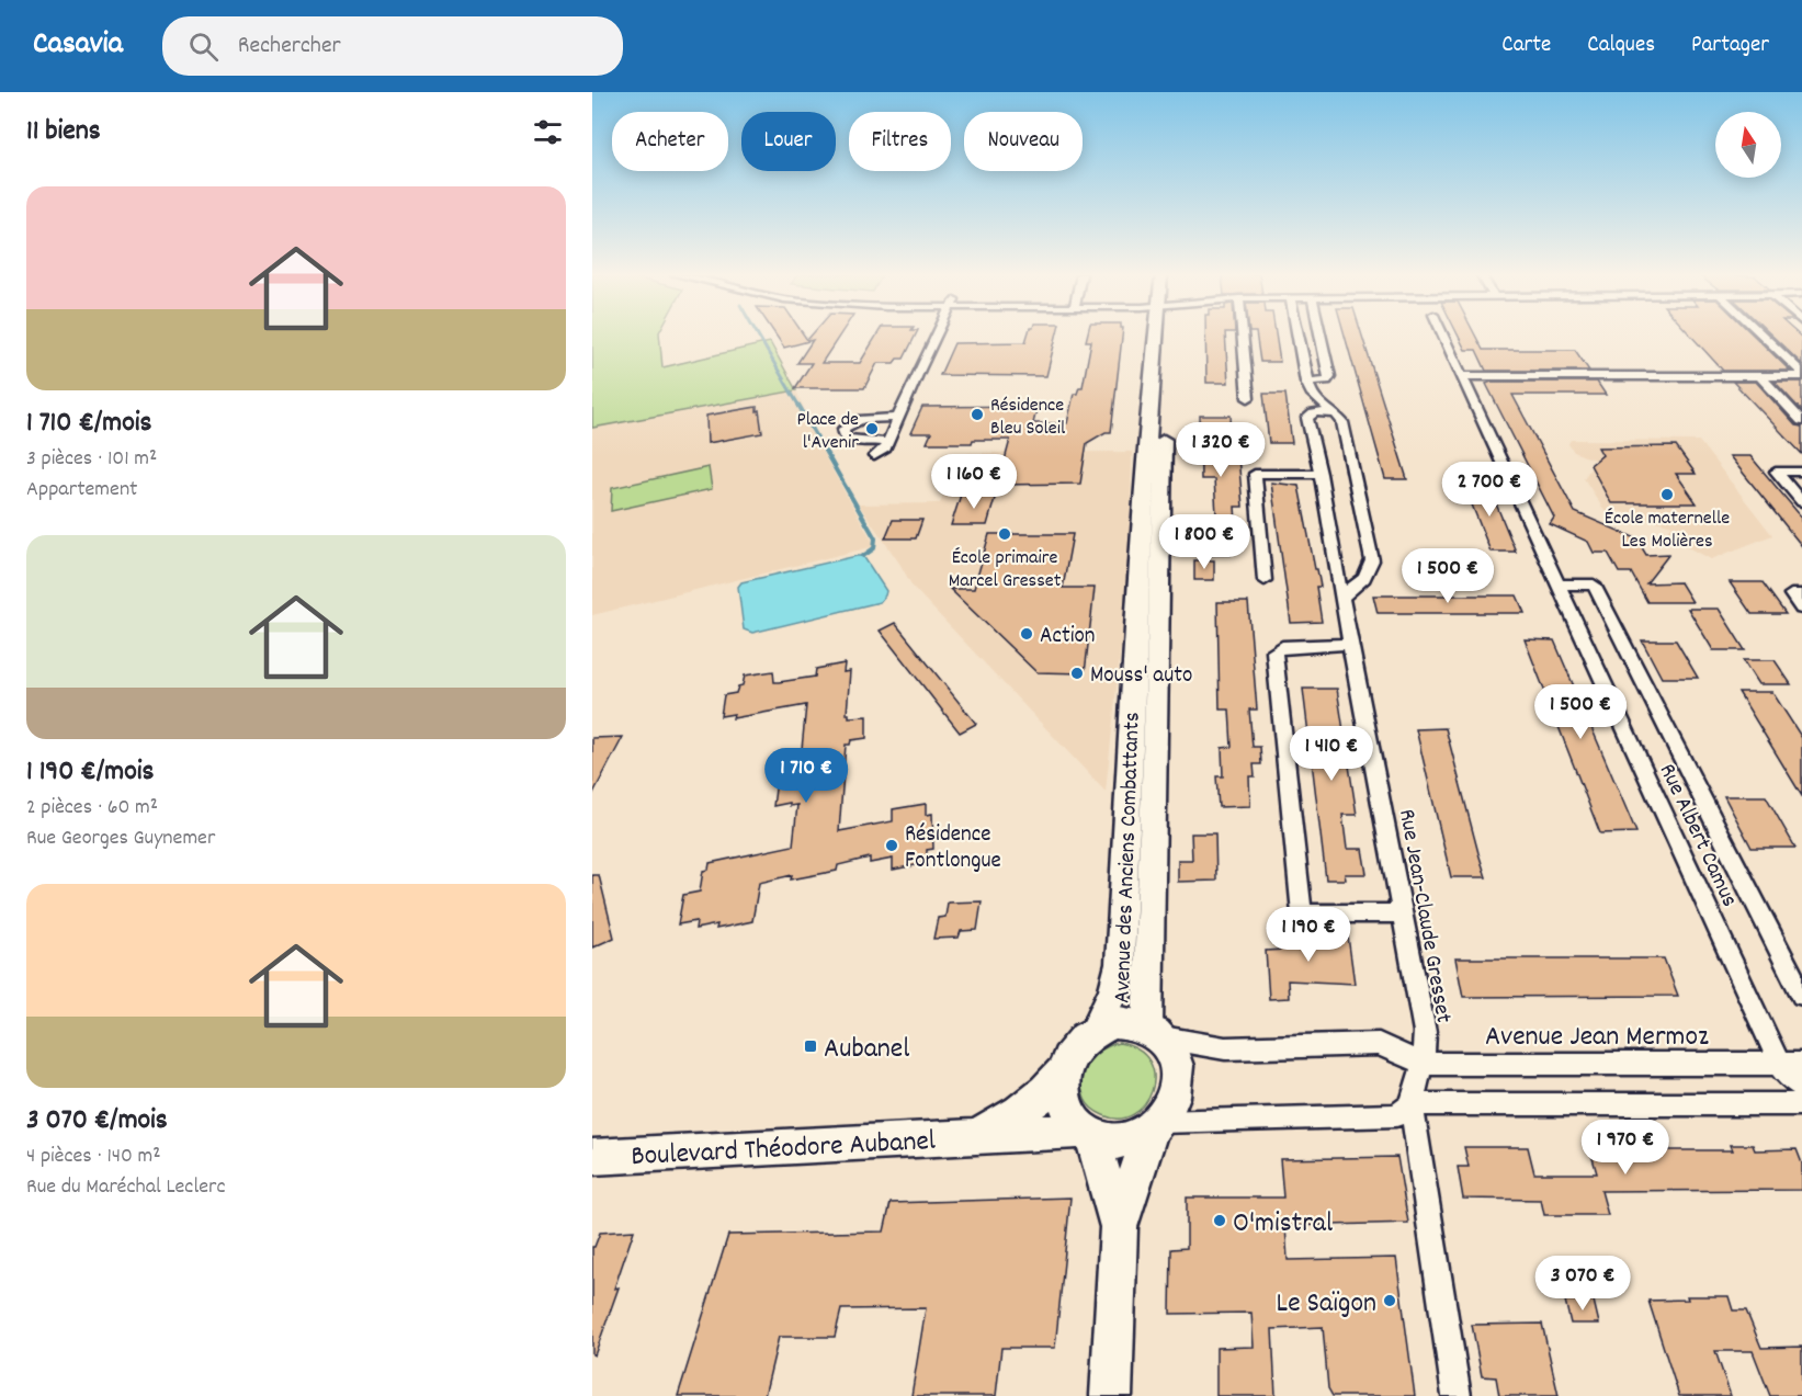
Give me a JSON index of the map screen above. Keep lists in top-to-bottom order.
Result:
{
  "streets": {
    "main road": ["Avenue des Anciens Combattants", "Boulevard Théodore Aubanel"],
    "street": ["Rue Albert Camus", "Rue Jean-Claude Gresset", "Avenue Jean Mermoz"]
  },
  "crossings": [
    ["Rue Albert Camus", "Avenue Jean Mermoz"],
    ["Avenue des Anciens Combattants", "Avenue Jean Mermoz"],
    ["Avenue des Anciens Combattants", "Boulevard Théodore Aubanel"],
    ["Rue Jean-Claude Gresset", "Avenue Jean Mermoz"],
    ["Avenue Jean Mermoz", "Boulevard Théodore Aubanel"]
  ],
  "places": {
    "other": [
      "Résidence Bleu Soleil",
      "Place de l'Avenir",
      "École maternelle Les Molières",
      "École primaire Marcel Gresset",
      "Action",
      "Mouss' auto",
      "Résidence Fontlongue",
      "O'mistral",
      "Le Saïgon"
    ],
    "transit": ["Aubanel"]
  },
  "north": "top",
  "page": {
    "header": "Casavia",
    "search": "Rechercher",
    "nav": ["Carte", "Calques", "Partager"],
    "heading": "11 biens",
    "chip": [
      "Acheter",
      "Louer",
      "Filtres",
      "Nouveau"
    ],
    "list": [
      {
        "name": "1 710 €/mois",
        "note": "3 pièces · 101 m² · Appartement"
      },
      {
        "name": "1 190 €/mois",
        "note": "2 pièces · 60 m² · Rue Georges Guynemer"
      },
      {
        "name": "3 070 €/mois",
        "note": "4 pièces · 140 m² · Rue du Maréchal Leclerc"
      }
    ],
    "price": [
      "1 320 €",
      "1 160 €",
      "2 700 €",
      "1 800 €",
      "1 500 €",
      "1 500 €",
      "1 410 €",
      "1 710 €",
      "1 190 €",
      "1 970 €",
      "3 070 €"
    ]
  }
}
